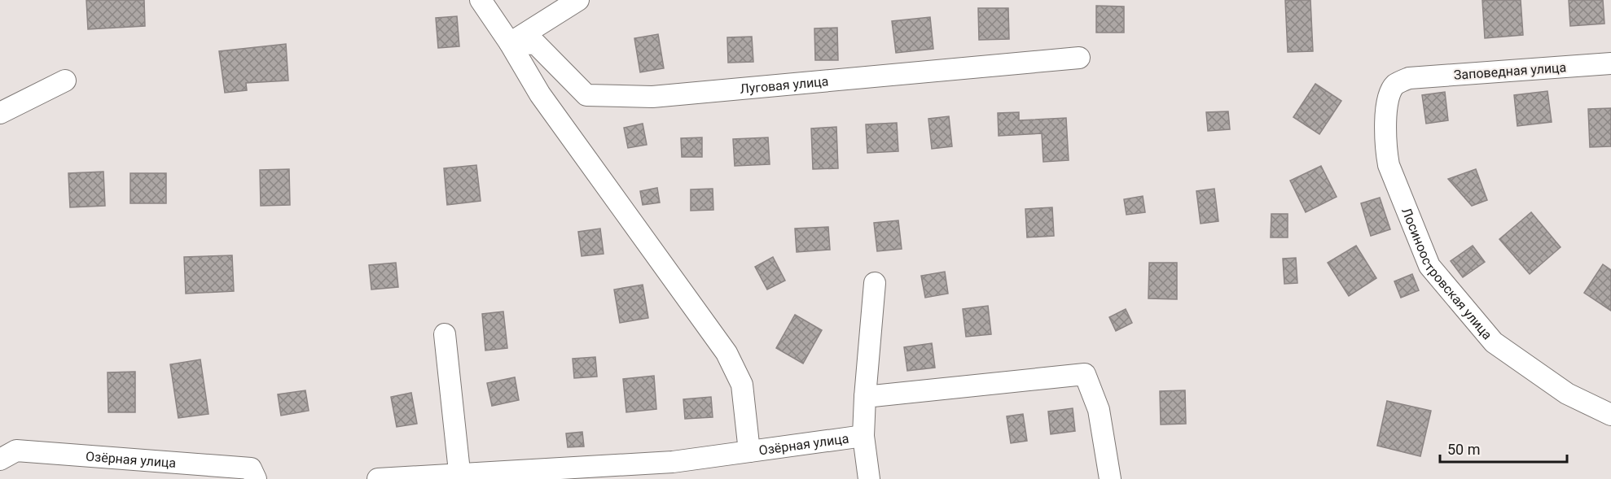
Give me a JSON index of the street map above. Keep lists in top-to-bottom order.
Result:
{
  "streets": {
    "street": [
      "Заповедная улица",
      "Луговая улица",
      "Лосиноостровская улица",
      "Озёрная улица"
    ]
  },
  "crossings": [
    ["Заповедная улица", "Лосиноостровская улица"]
  ],
  "scale_bar": "50 m"
}
